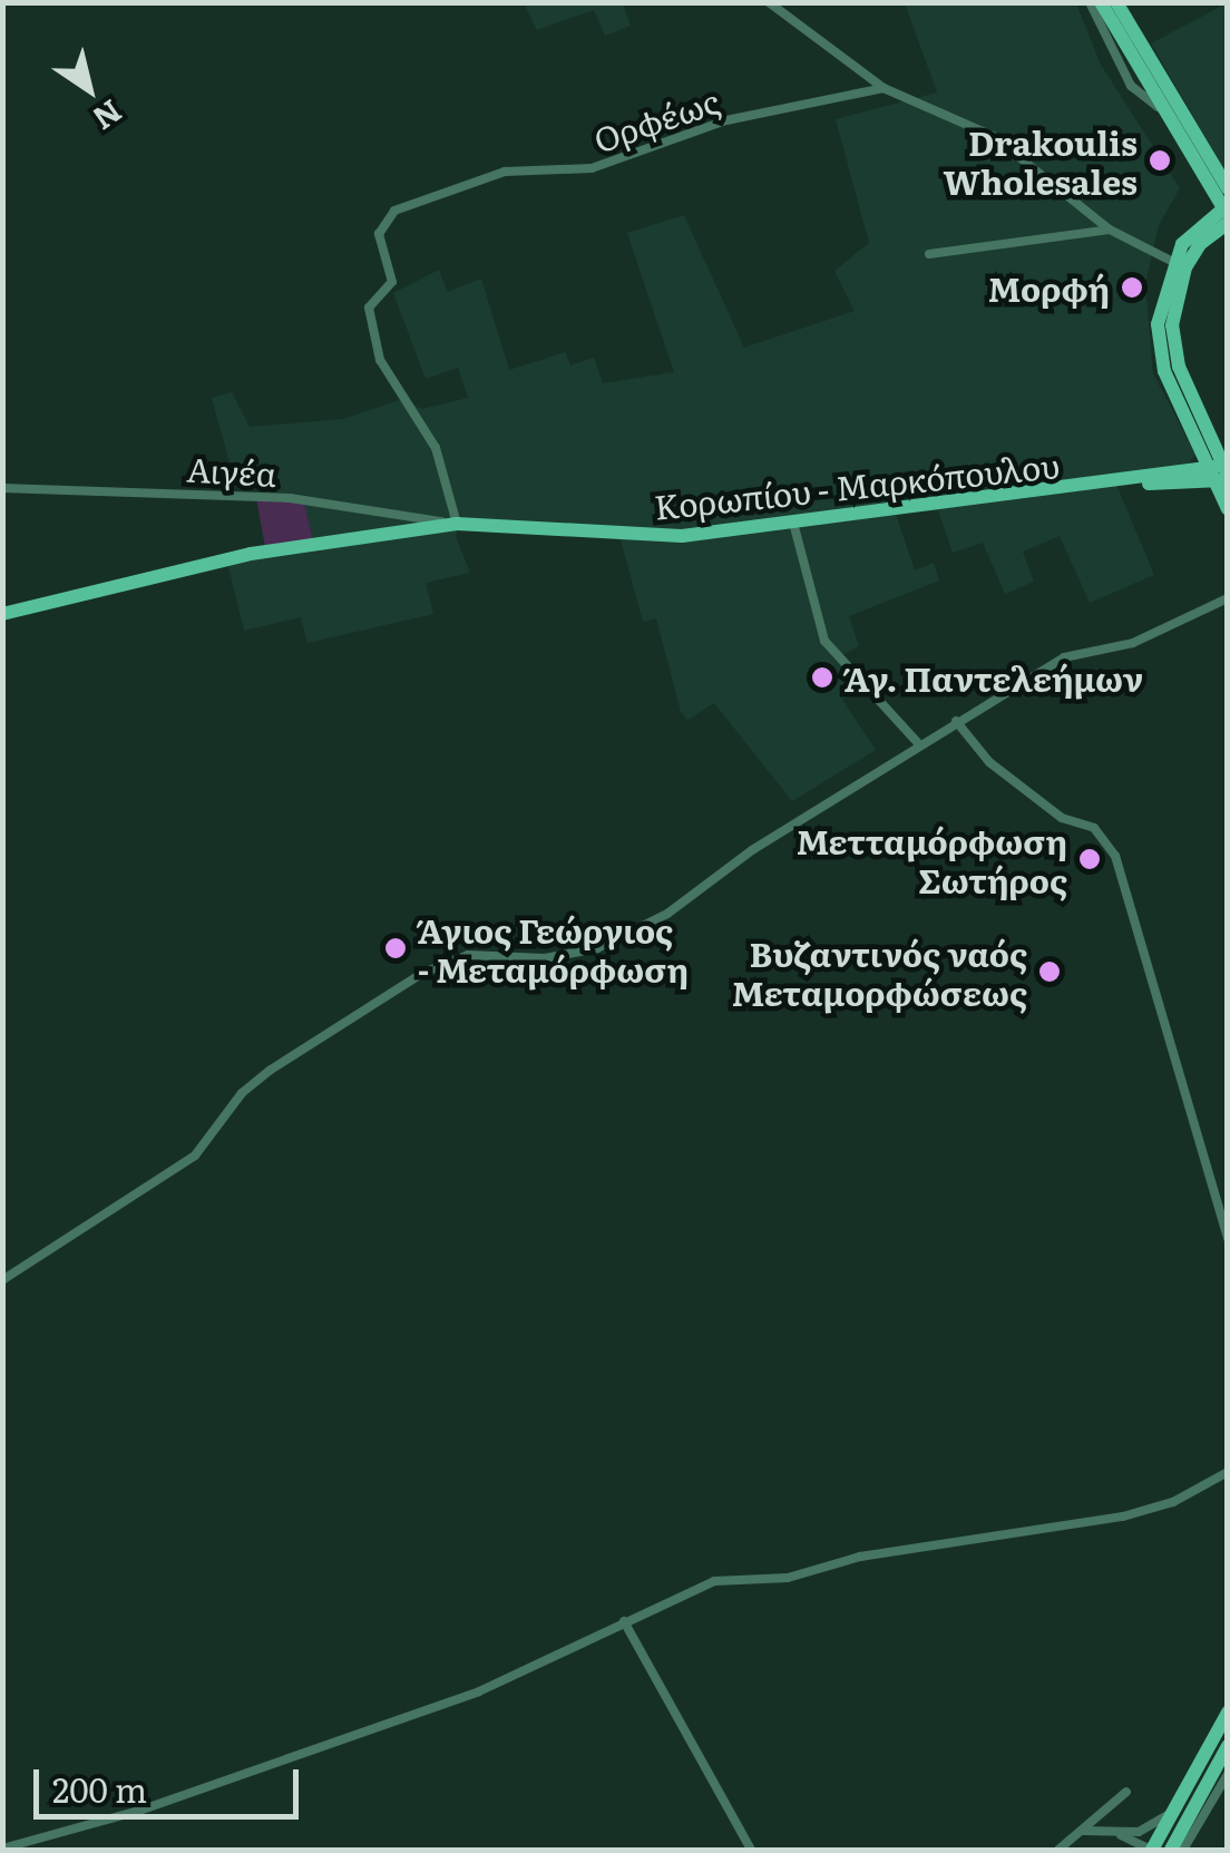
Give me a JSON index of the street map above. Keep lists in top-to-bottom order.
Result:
{
  "streets": {
    "main road": ["Κορωπίου - Μαρκόπουλου"],
    "street": ["Ορφέως", "Αιγέα"]
  },
  "crossings": [
    ["Ορφέως", "Αιγέα"],
    ["Ορφέως", "Κορωπίου - Μαρκόπουλου"],
    ["Αιγέα", "Κορωπίου - Μαρκόπουλου"]
  ],
  "places": [
    "Drakoulis Wholesales",
    "Μορφή",
    "Άγ. Παντελεήμων",
    "Μετταμόρφωση Σωτήρος",
    "Άγιος Γεώργιος - Μεταμόρφωση",
    "Βυζαντινός ναός Μεταμορφώσεως"
  ],
  "scale_bar": "200 m",
  "north": "bottom right"
}
